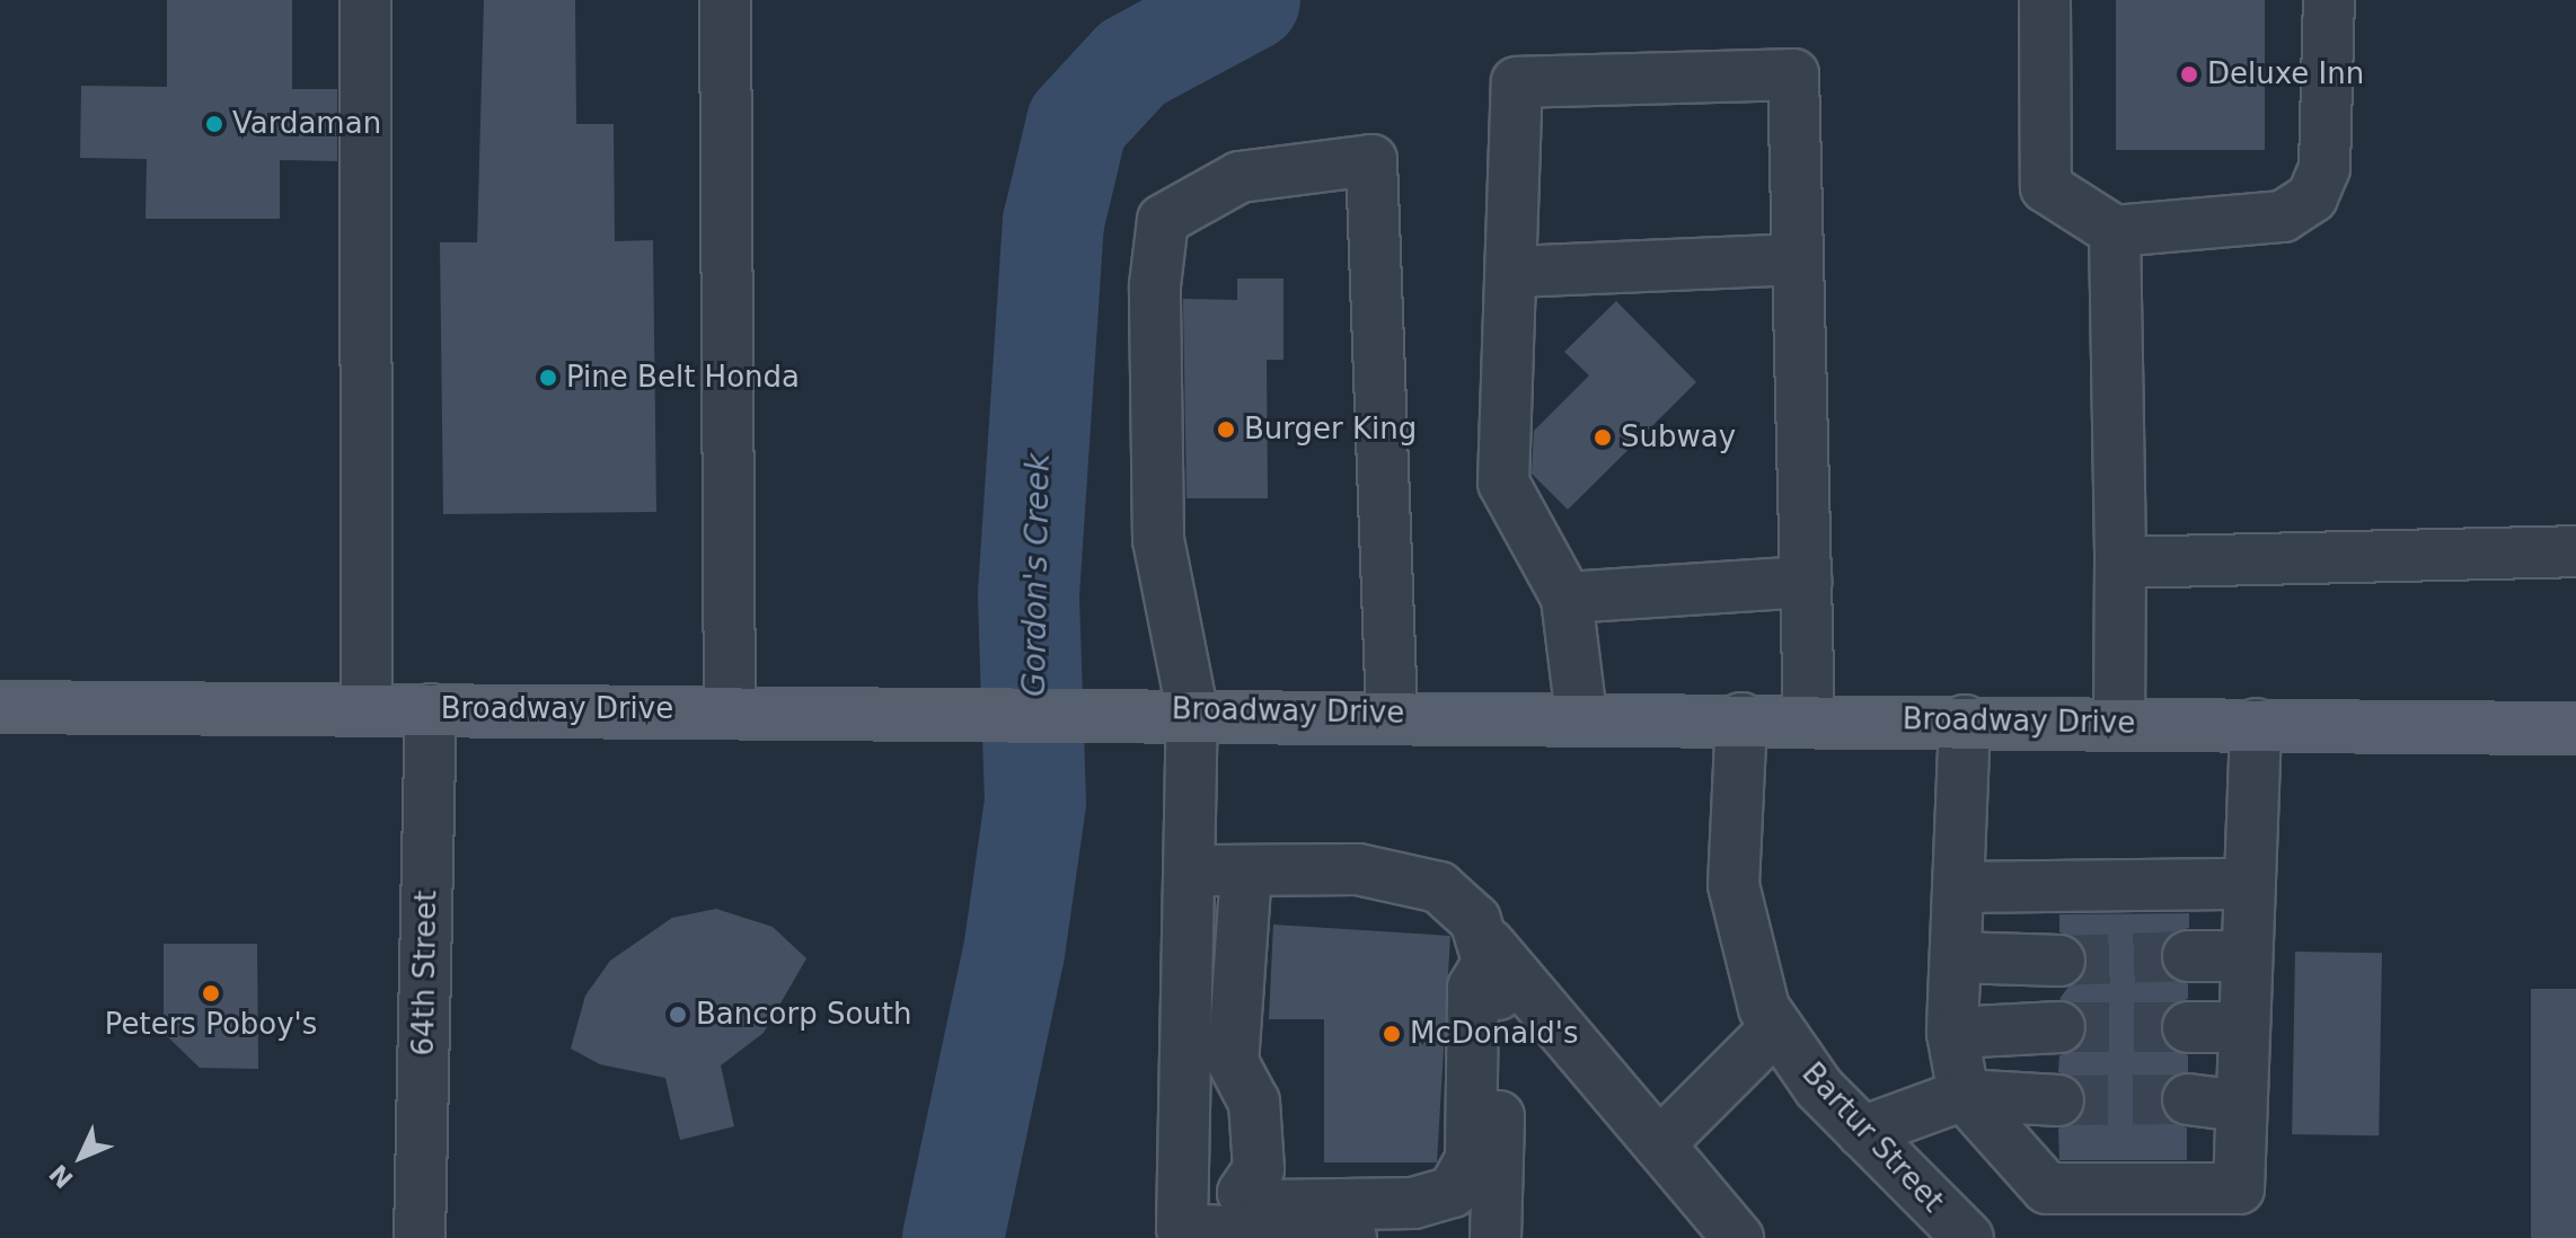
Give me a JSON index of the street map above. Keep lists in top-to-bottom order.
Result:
{
  "streets": {
    "main road": ["Broadway Drive"],
    "street": ["64th Street", "Bartur Street"]
  },
  "crossings": [
    ["Broadway Drive", "64th Street"],
    ["Broadway Drive", "Bartur Street"]
  ],
  "water": ["Gordon's Creek"],
  "places": [
    "Deluxe Inn",
    "Vardaman",
    "Pine Belt Honda",
    "Burger King",
    "Subway",
    "Peters Poboy's",
    "Bancorp South",
    "McDonald's"
  ],
  "north": "bottom left"
}
